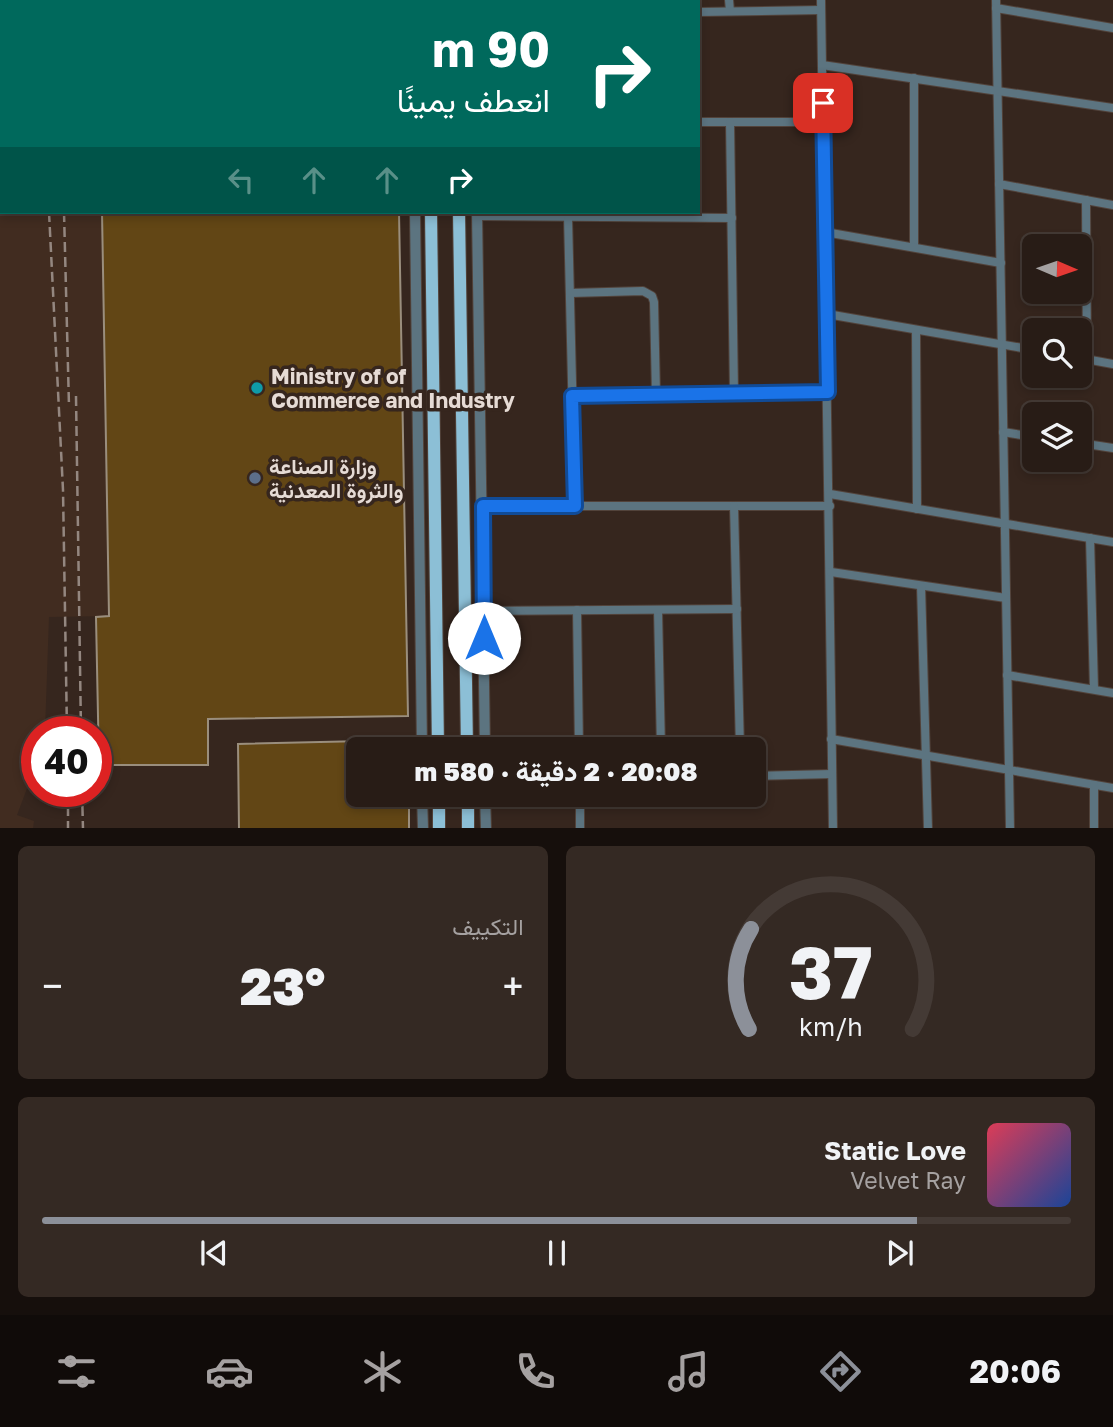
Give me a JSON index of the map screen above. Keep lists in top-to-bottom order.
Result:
{
  "places": ["Ministry of of Commerce and Industry", "وزارة الصناعة والثروة المعدنية"],
  "north": "right",
  "page": {
    "turn": ["90 m", "انعطف يمينًا"],
    "limit": "40",
    "trip": "20:08 · 2 دقيقة · 580 m",
    "tile": "التكييف",
    "heat": ["−", "23°", "+"],
    "song": ["Static Love", "Velvet Ray"],
    "tabs": "20:06",
    "gauge": ["37", "km/h"]
  }
}
